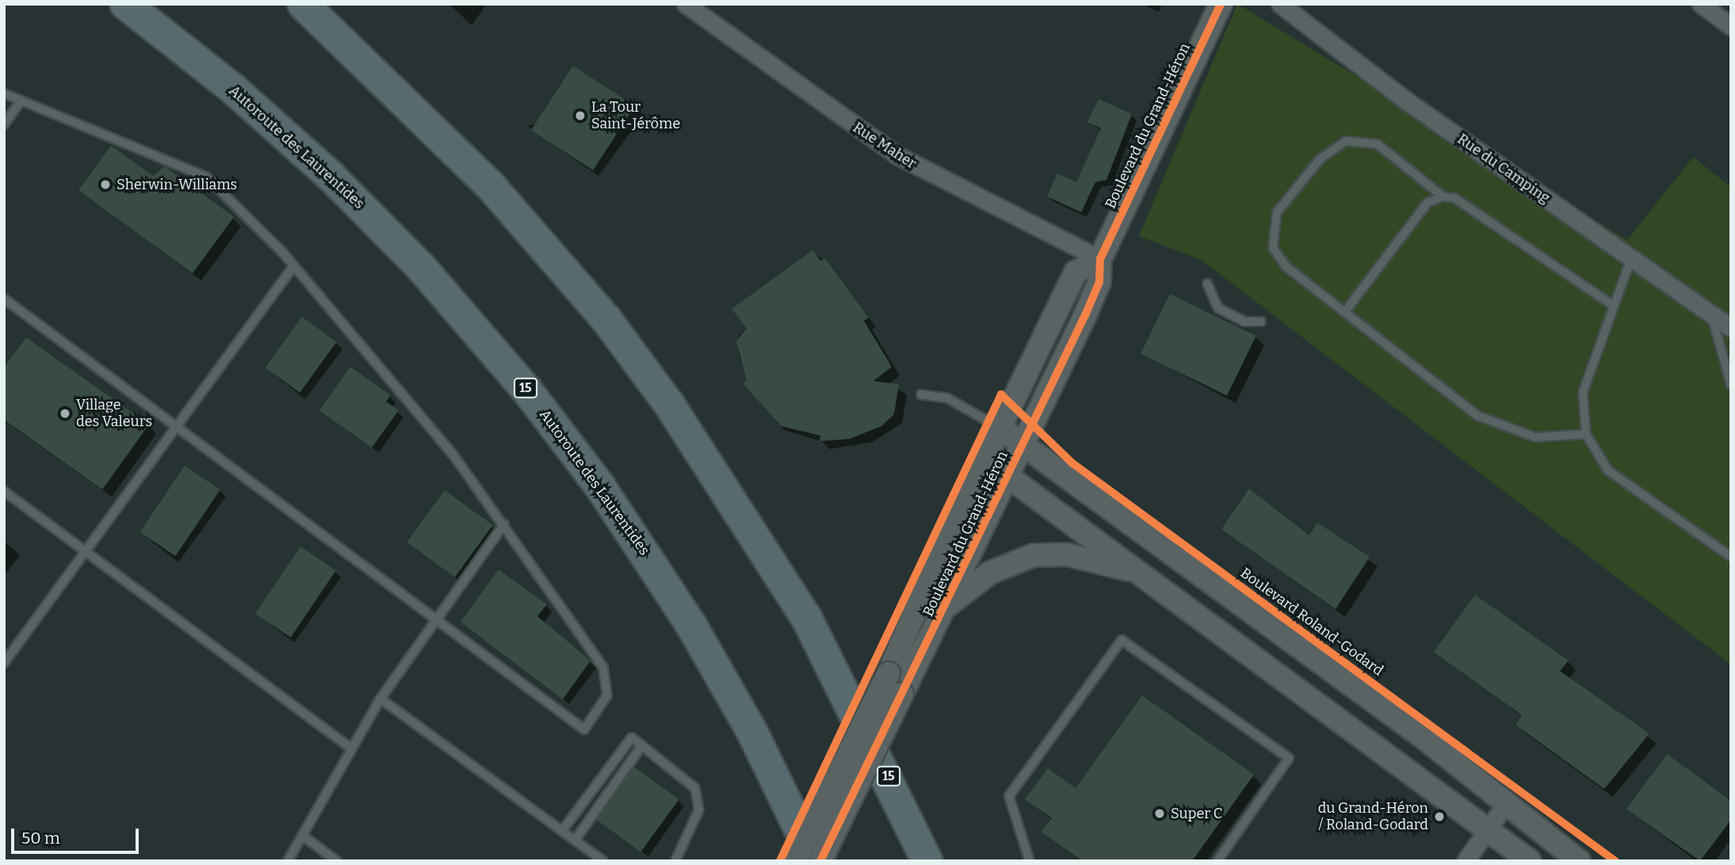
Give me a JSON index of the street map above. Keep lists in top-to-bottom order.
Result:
{
  "streets": {
    "highway": ["Autoroute des Laurentides", "15"],
    "street": [
      "Boulevard du Grand-Héron",
      "Rue Maher",
      "Rue du Camping",
      "Boulevard Roland-Godard"
    ]
  },
  "crossings": [
    ["Boulevard du Grand-Héron", "Rue Maher"],
    ["Boulevard du Grand-Héron", "Boulevard Roland-Godard"]
  ],
  "places": [
    "La Tour Saint-Jérôme",
    "Sherwin-Williams",
    "Village des Valeurs",
    "Super C",
    "du Grand-Héron / Roland-Godard"
  ],
  "scale_bar": "50 m"
}
